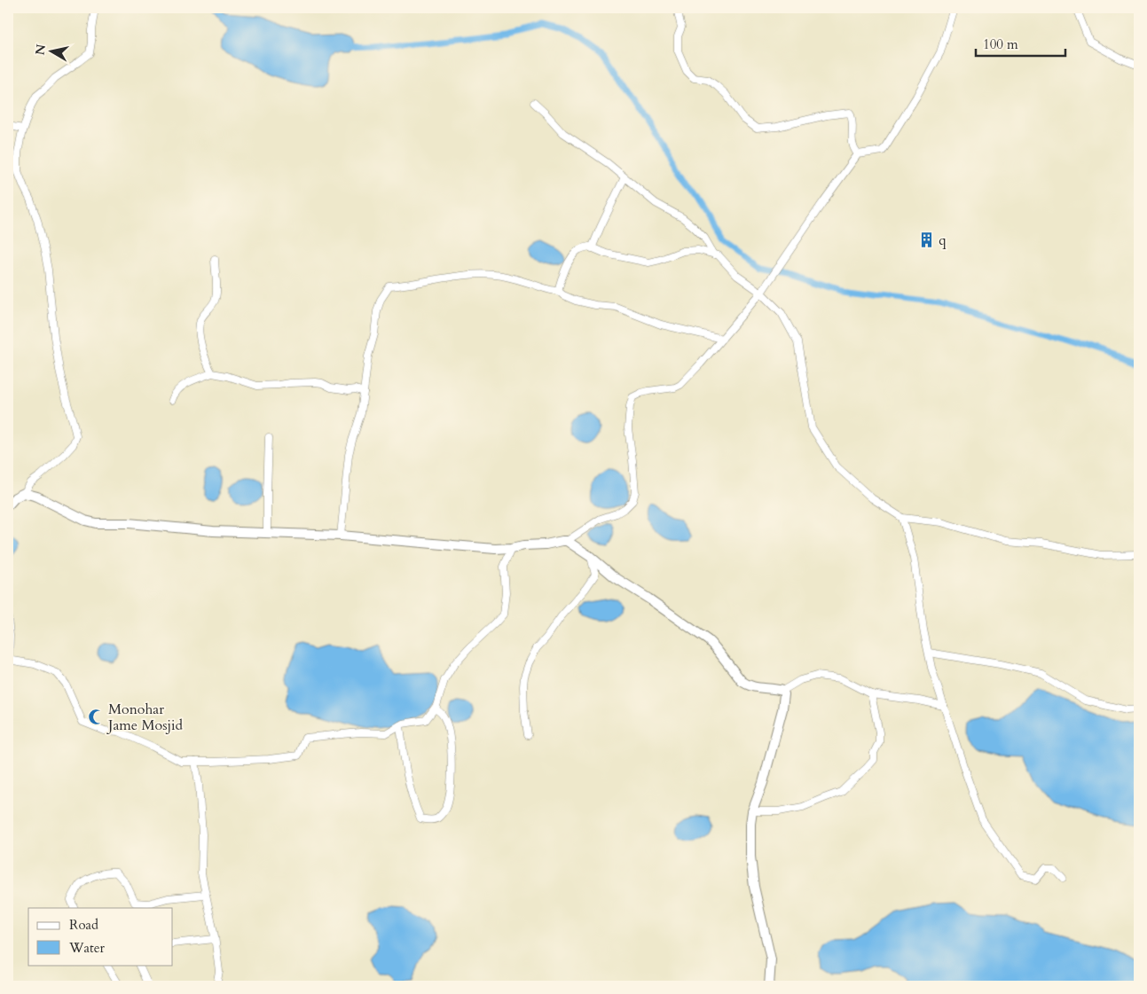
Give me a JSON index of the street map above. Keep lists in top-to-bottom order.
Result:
{
  "places": {
    "building": ["q"],
    "mosque": ["Monohar Jame Mosjid"]
  },
  "legend": ["Road", "Water"],
  "scale_bar": "100 m",
  "north": "left"
}
